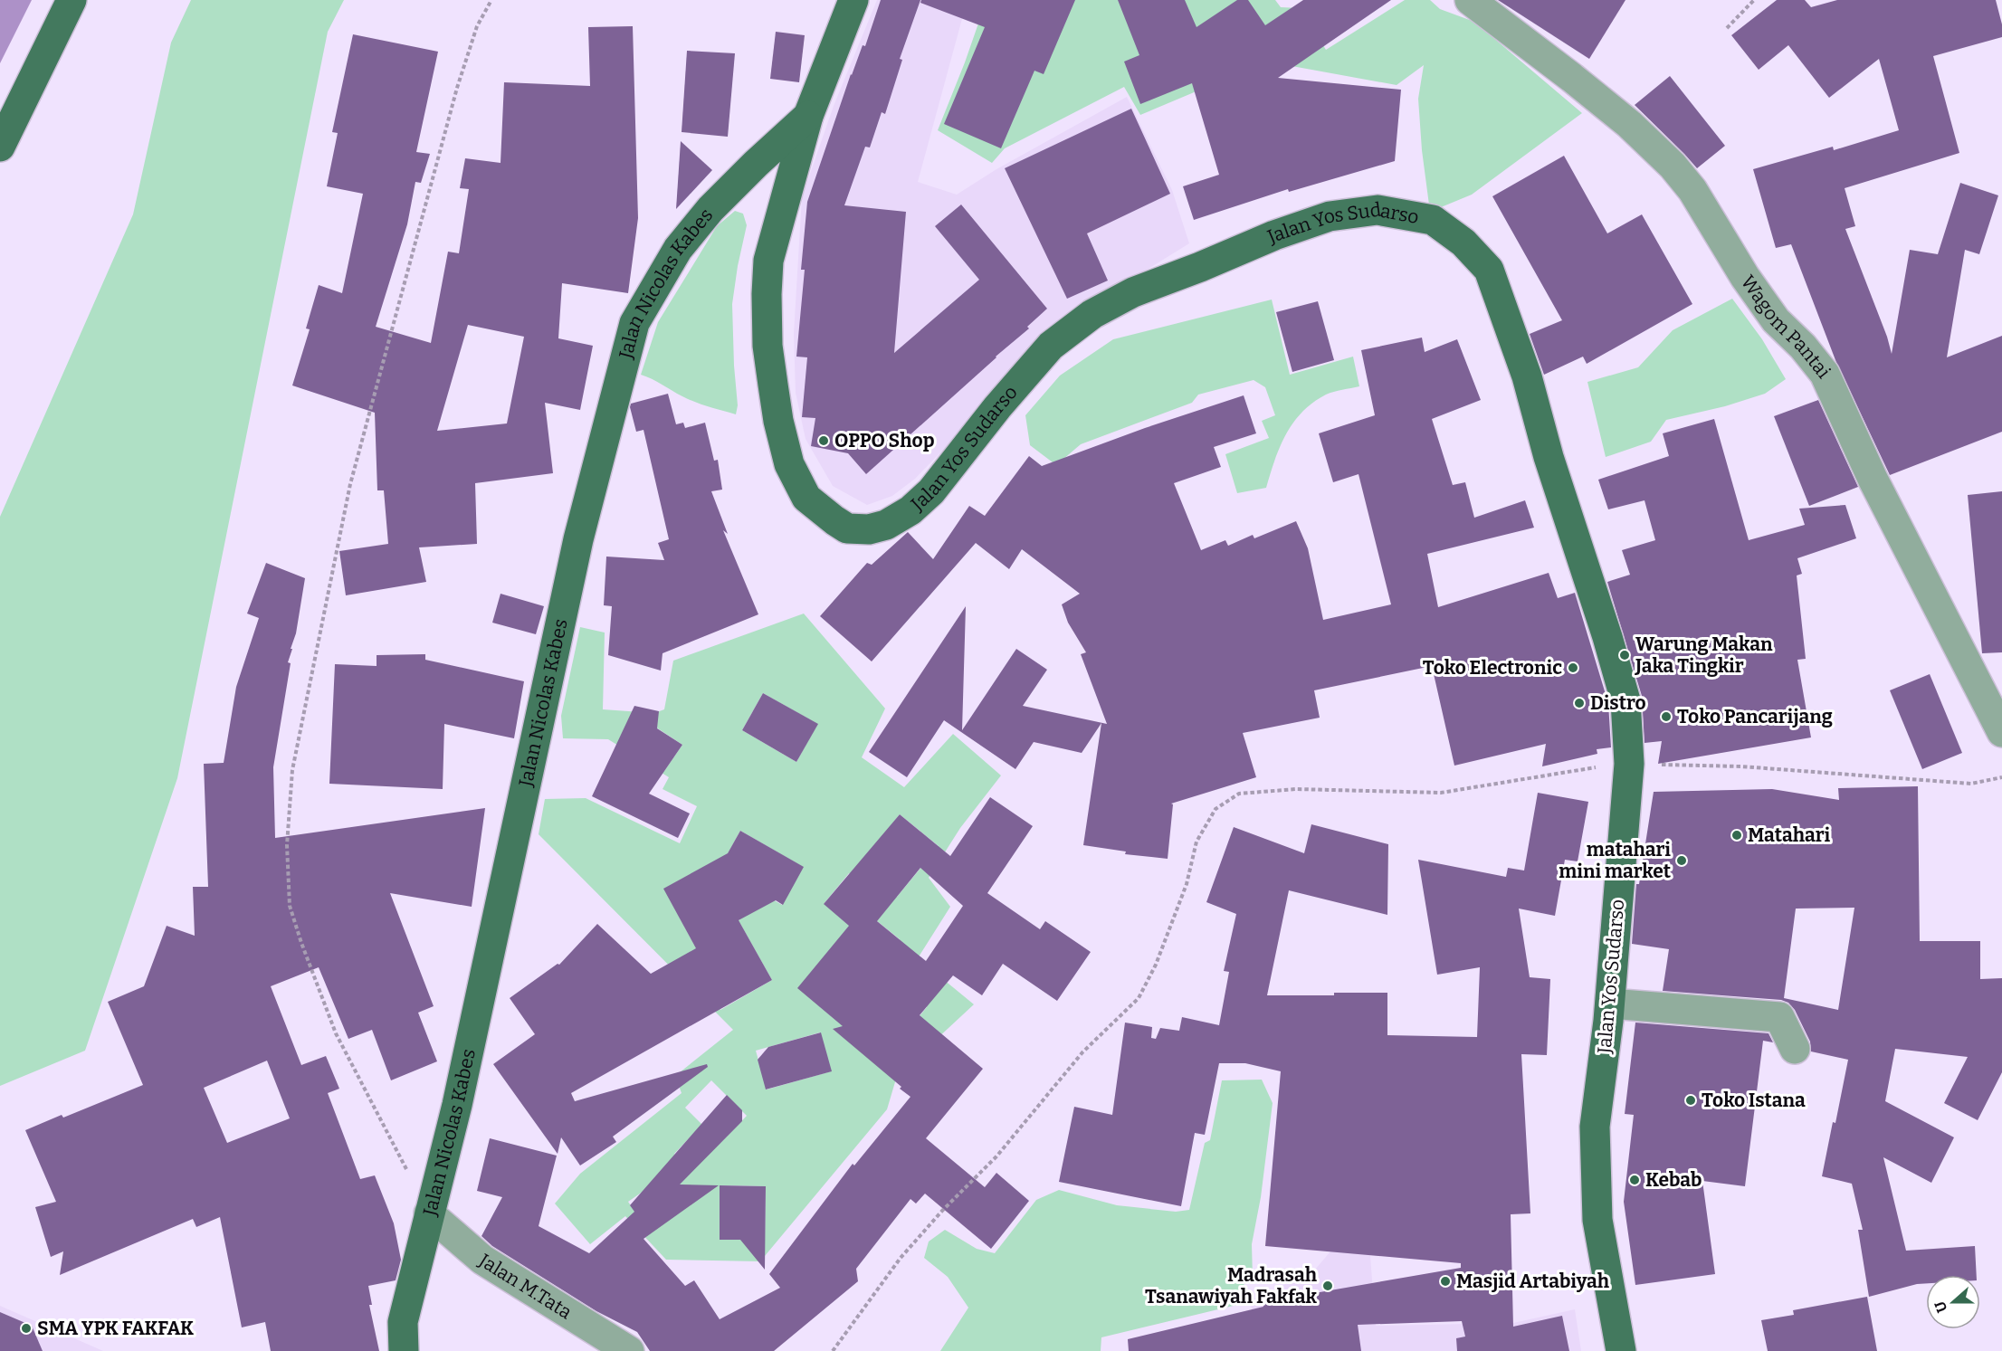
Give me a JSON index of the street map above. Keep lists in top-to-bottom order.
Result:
{
  "streets": {
    "main road": ["Jalan Yos Sudarso", "Jalan Nicolas Kabes"],
    "street": ["Wagom Pantai", "Jalan M.Tata"]
  },
  "crossings": [
    ["Jalan Yos Sudarso", "Jalan Nicolas Kabes"],
    ["Jalan Nicolas Kabes", "Jalan M.Tata"]
  ],
  "places": [
    "OPPO Shop",
    "Warung Makan Jaka Tingkir",
    "Toko Electronic",
    "Distro",
    "Toko Pancarijang",
    "Matahari",
    "matahari mini market",
    "Toko Istana",
    "Kebab",
    "Masjid Artabiyah",
    "Madrasah Tsanawiyah Fakfak",
    "SMA YPK FAKFAK"
  ],
  "north": "left"
}
